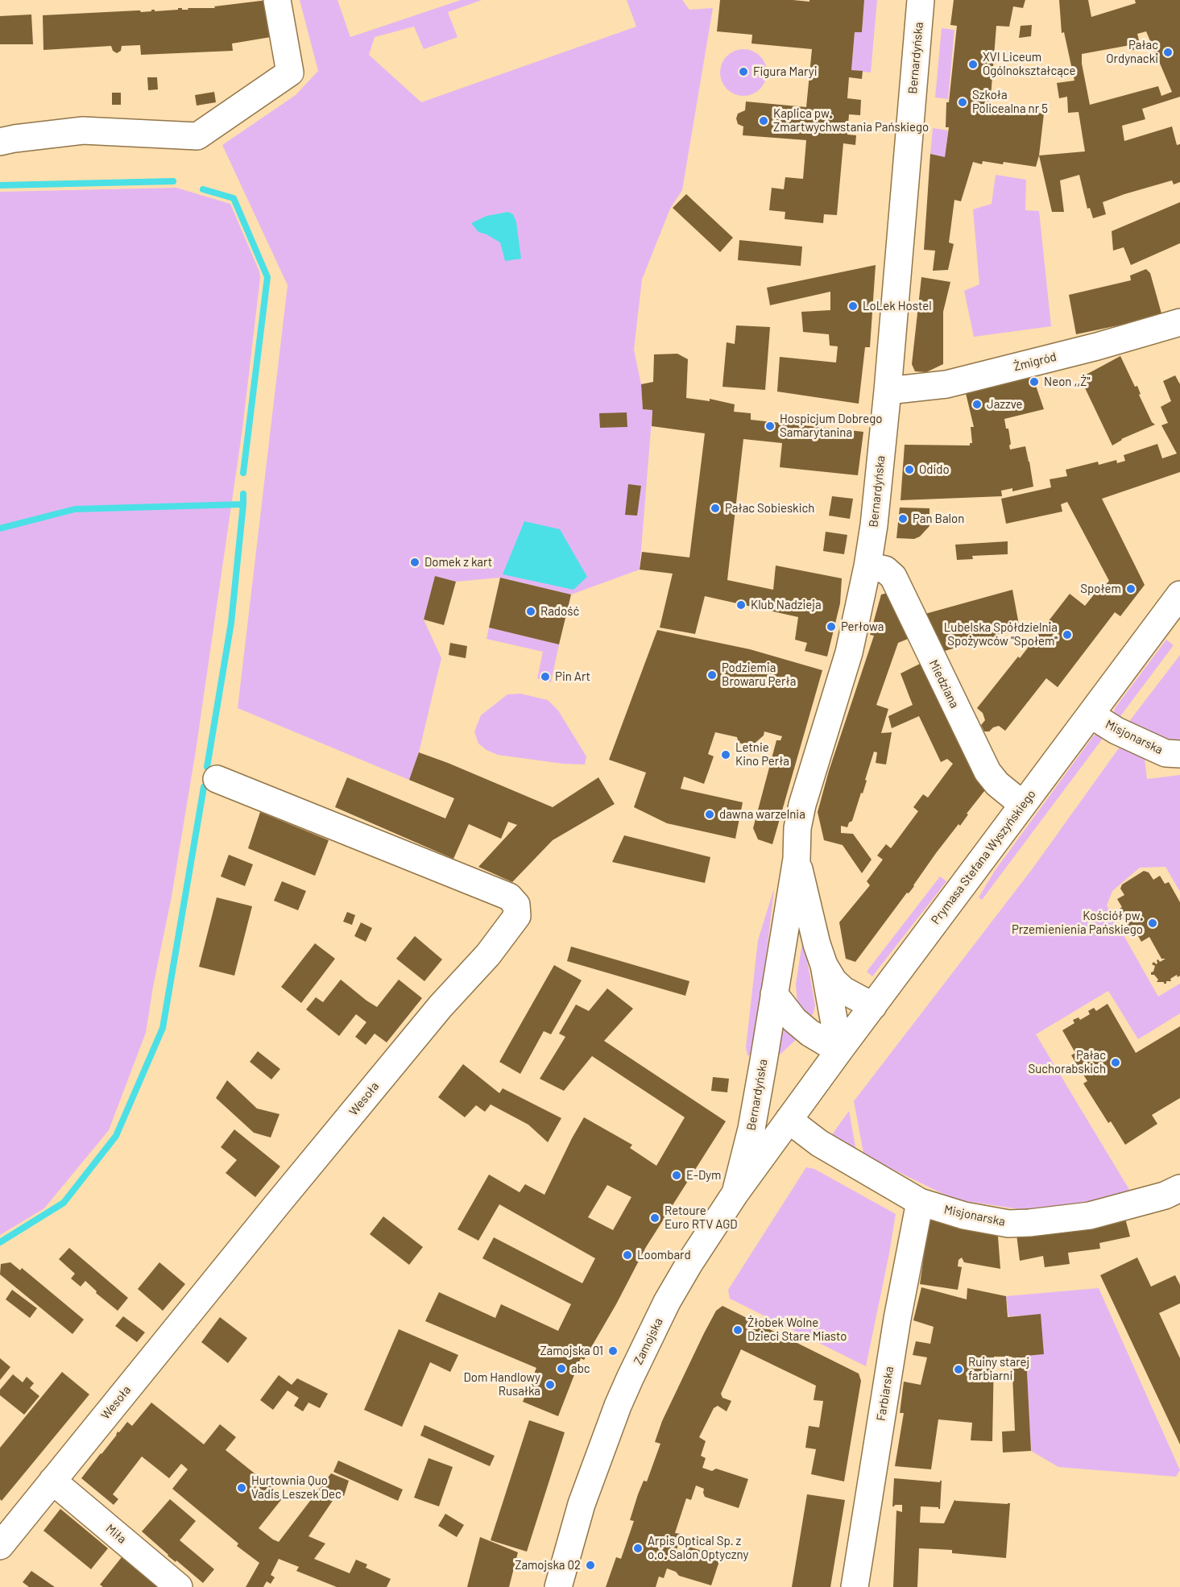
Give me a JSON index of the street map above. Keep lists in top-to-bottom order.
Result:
{
  "streets": {
    "street": [
      "Bernardyńska",
      "Żmigród",
      "Miedziana",
      "Misjonarska",
      "Prymasa Stefana Wyszyńskiego",
      "Wesoła",
      "Zamojska",
      "Farbiarska",
      "Miła"
    ]
  },
  "crossings": [
    ["Bernardyńska", "Żmigród"],
    ["Bernardyńska", "Miedziana"],
    ["Bernardyńska", "Prymasa Stefana Wyszyńskiego"],
    ["Bernardyńska", "Zamojska"],
    ["Miedziana", "Prymasa Stefana Wyszyńskiego"],
    ["Misjonarska", "Prymasa Stefana Wyszyńskiego"],
    ["Misjonarska", "Zamojska"],
    ["Misjonarska", "Farbiarska"],
    ["Prymasa Stefana Wyszyńskiego", "Zamojska"],
    ["Wesoła", "Miła"]
  ],
  "places": [
    "Pałac Ordynacki",
    "XVI Liceum Ogólnokształcące",
    "Figura Maryi",
    "Szkoła Policealna nr 5",
    "Kaplica pw. Zmartwychwstania Pańskiego",
    "LoLek Hostel",
    "Neon ,,Ż''",
    "Jazzve",
    "Hospicjum Dobrego Samarytanina",
    "Odido",
    "Pałac Sobieskich",
    "Pan Balon",
    "Domek z kart",
    "Społem",
    "Klub Nadzieja",
    "Radość",
    "Perłowa",
    "Lubelska Spółdzielnia Spożywców \"Społem\"",
    "Podziemia Browaru Perła",
    "Pin Art",
    "Letnie Kino Perła",
    "dawna warzelnia",
    "Kościół pw. Przemienienia Pańskiego",
    "Pałac Suchorabskich",
    "E-Dym",
    "Retoure Euro RTV AGD",
    "Loombard",
    "Żłobek Wolne Dzieci Stare Miasto",
    "Zamojska 01",
    "abc",
    "Ruiny starej farbiarni",
    "Dom Handlowy Rusałka",
    "Hurtownia Quo Vadis Leszek Dec",
    "Arpis Optical Sp. z o.o. Salon Optyczny",
    "Zamojska 02"
  ]
}
